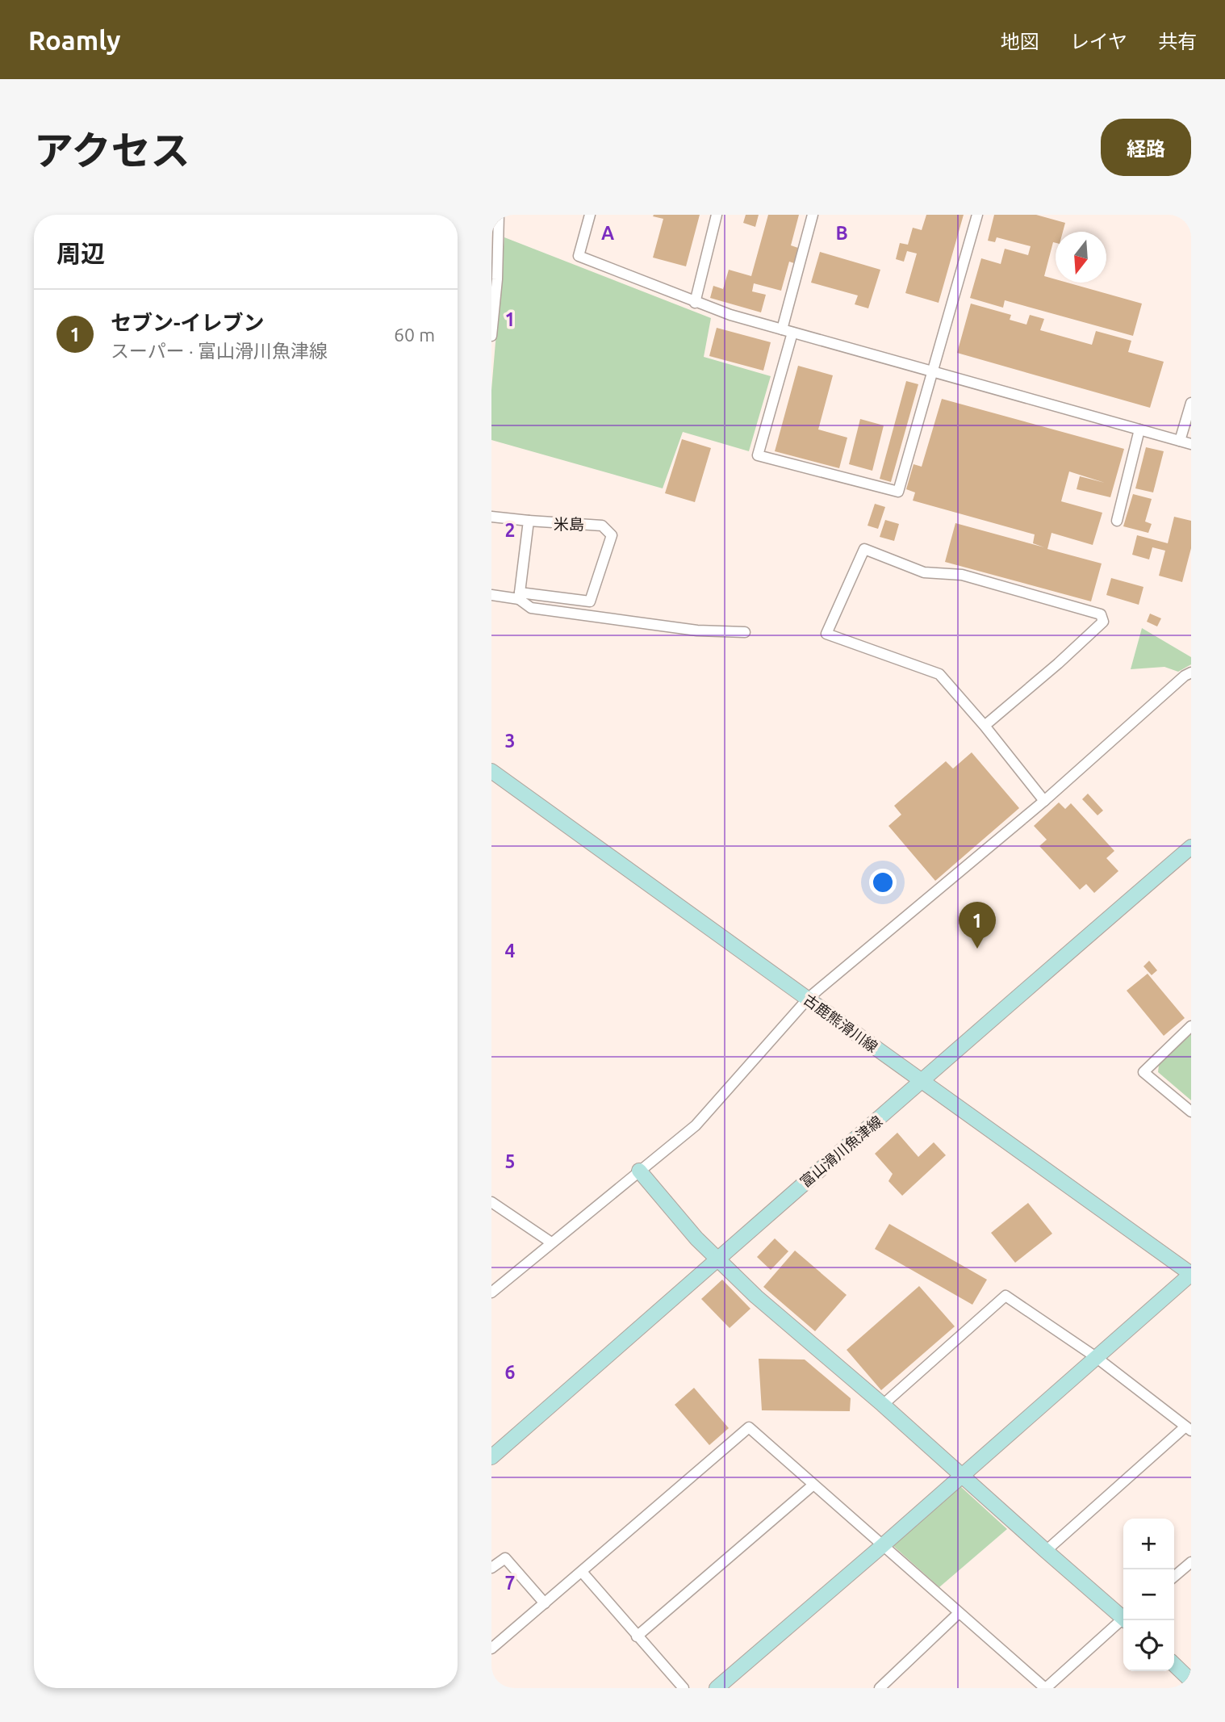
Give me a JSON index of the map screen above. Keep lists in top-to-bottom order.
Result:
{
  "streets": {
    "main road": ["古鹿熊滑川線", "富山滑川魚津線"]
  },
  "crossings": [
    ["古鹿熊滑川線", "富山滑川魚津線"]
  ],
  "districts": ["米島"],
  "north": "bottom",
  "page": {
    "header": "Roamly",
    "nav": ["地図", "レイヤ", "共有"],
    "title": "アクセス",
    "buttons": "経路",
    "heading": "周辺",
    "list": [
      {
        "mark": "1",
        "name": "セブン-イレブン",
        "note": "スーパー · 富山滑川魚津線",
        "value": "60 m"
      }
    ],
    "pins": "1",
    "map_buttons": ["+", "−"]
  },
  "grid": {
    "columns": ["A", "B"],
    "rows": [
      "1",
      "2",
      "3",
      "4",
      "5",
      "6",
      "7"
    ]
  }
}
